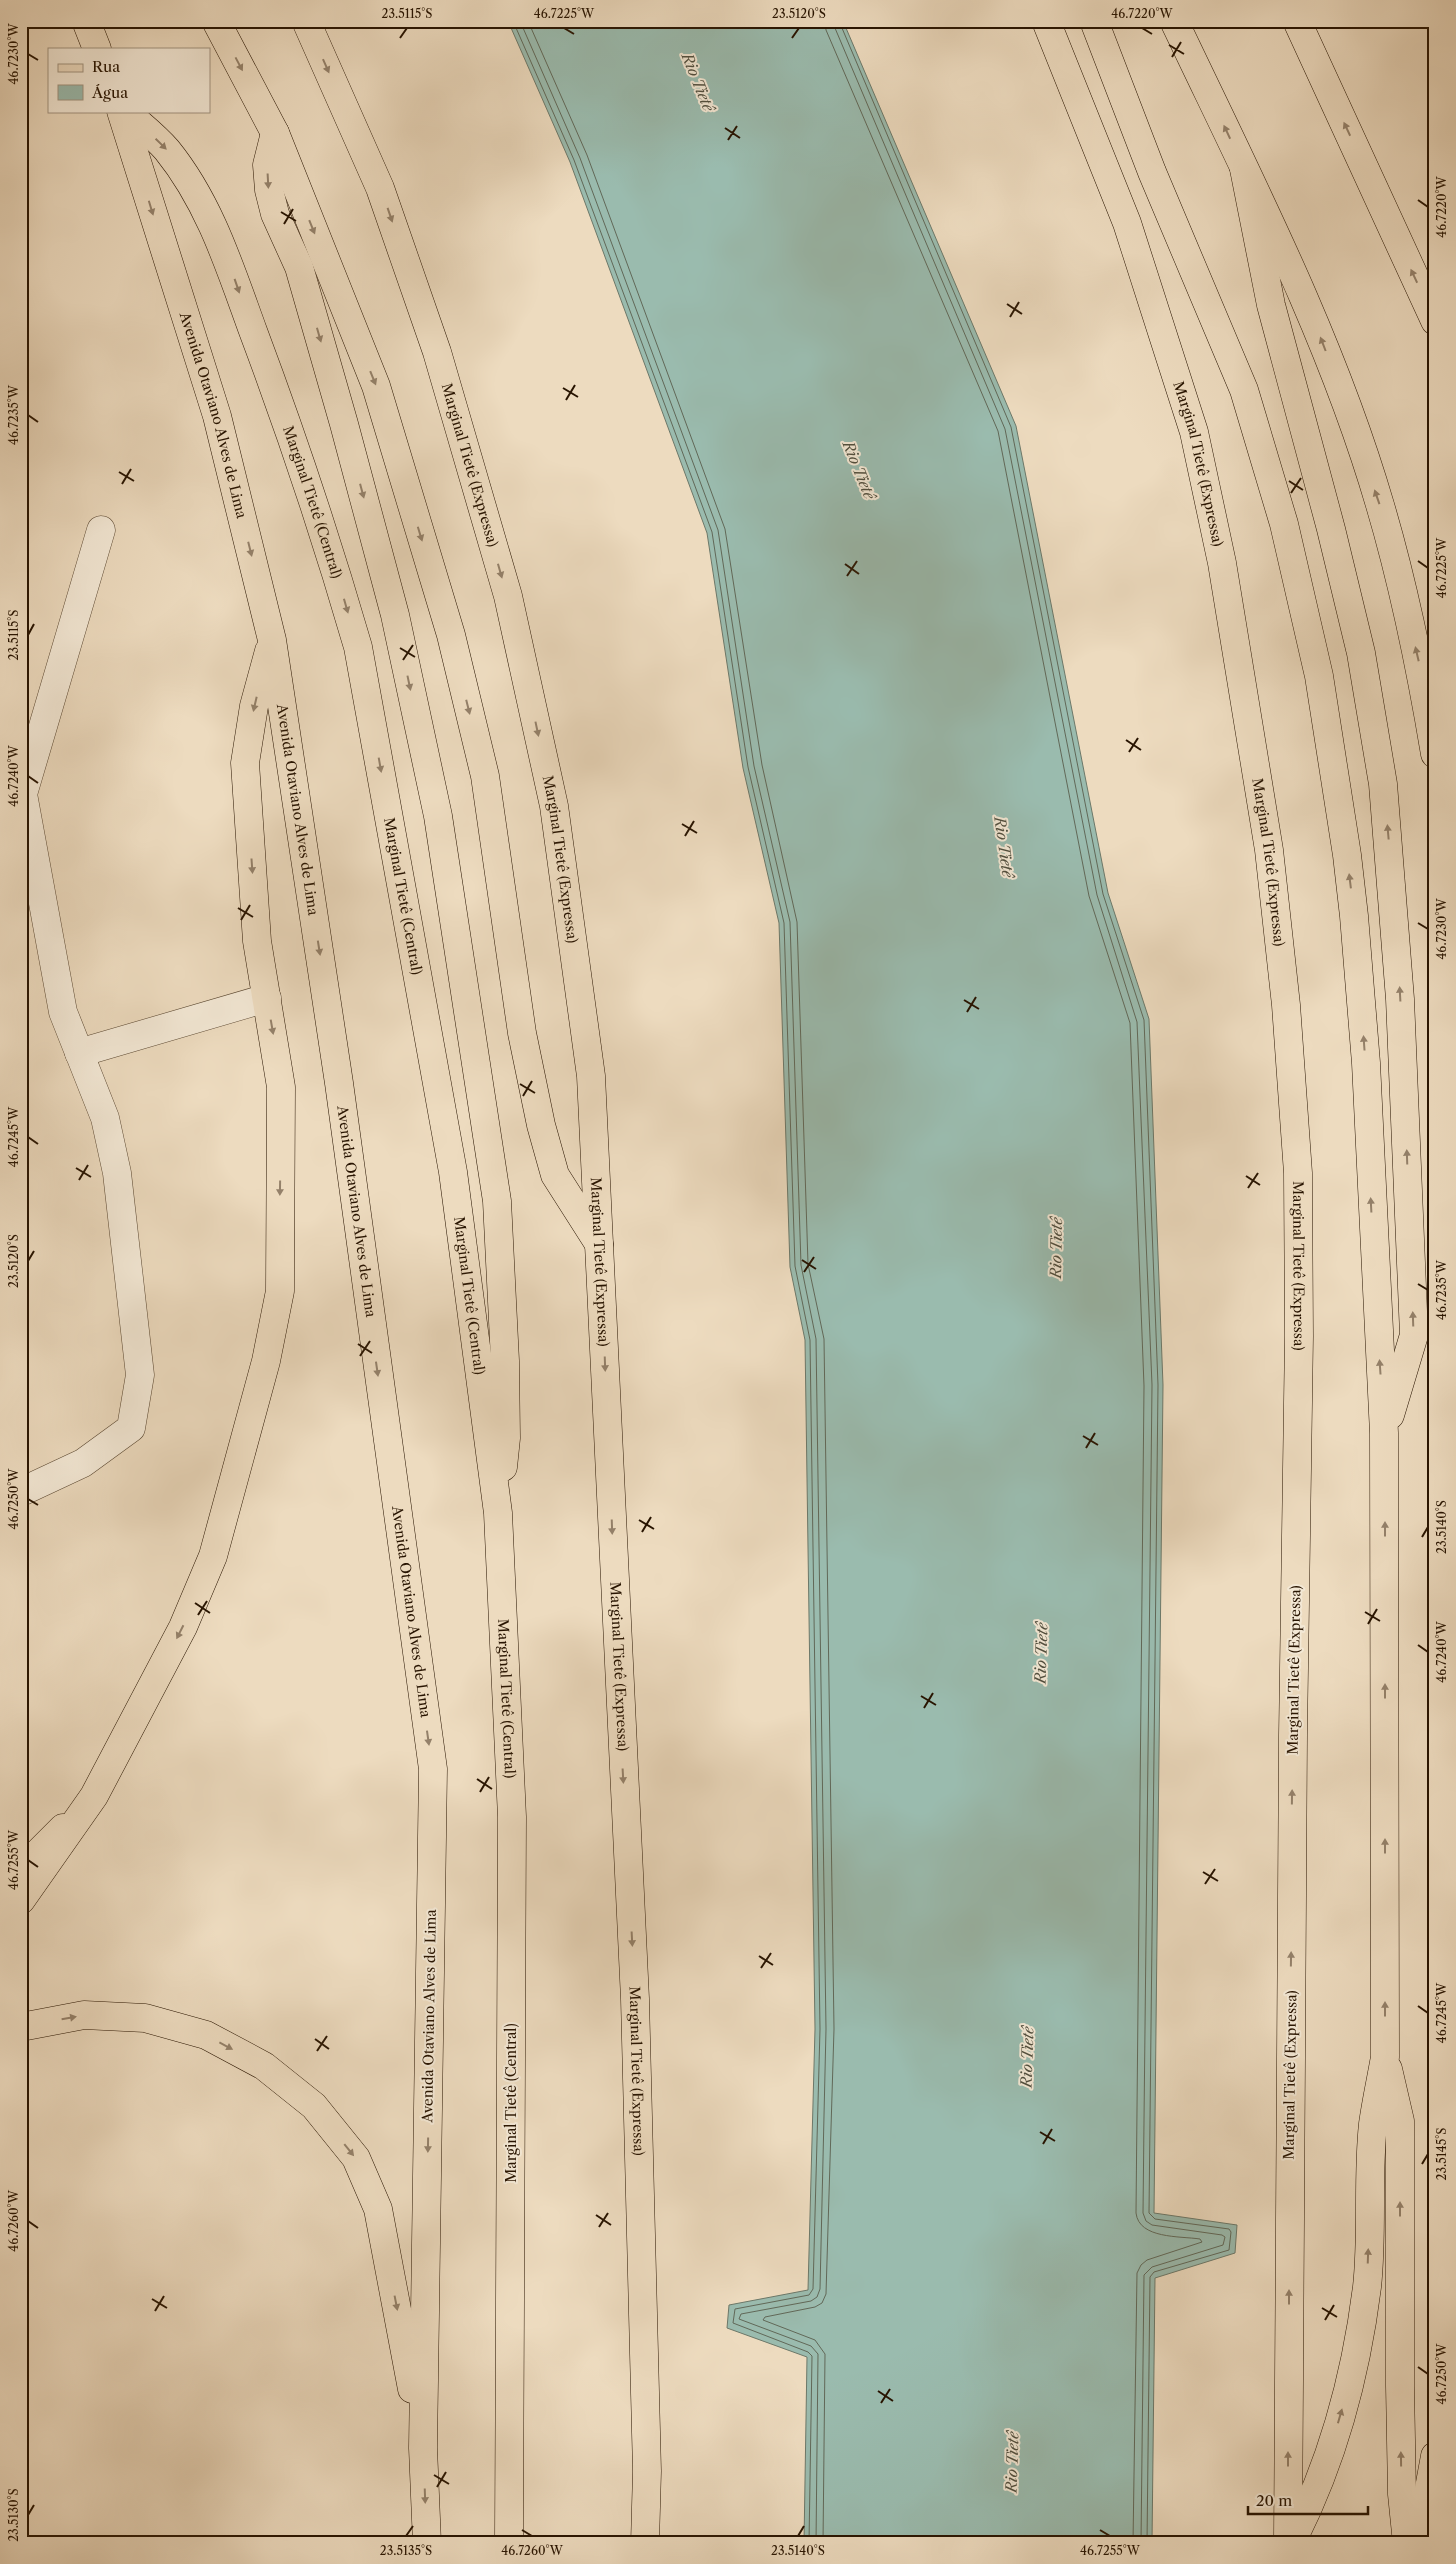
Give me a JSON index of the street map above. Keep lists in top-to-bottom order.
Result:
{
  "streets": {
    "main road": ["Avenida Otaviano Alves de Lima", "Marginal Tietê (Expressa)", "Marginal Tietê (Central)"]
  },
  "water": ["Rio Tietê"],
  "legend": ["Rua", "Água"],
  "scale_bar": "20 m",
  "coordinates": [
    "23.5115°S",
    "46.7225°W",
    "23.5120°S",
    "46.7220°W",
    "46.7230°W",
    "46.7235°W",
    "46.7240°W",
    "46.7245°W",
    "46.7250°W",
    "23.5140°S",
    "46.7255°W",
    "23.5145°S",
    "46.7260°W",
    "23.5130°S",
    "23.5135°S"
  ]
}
